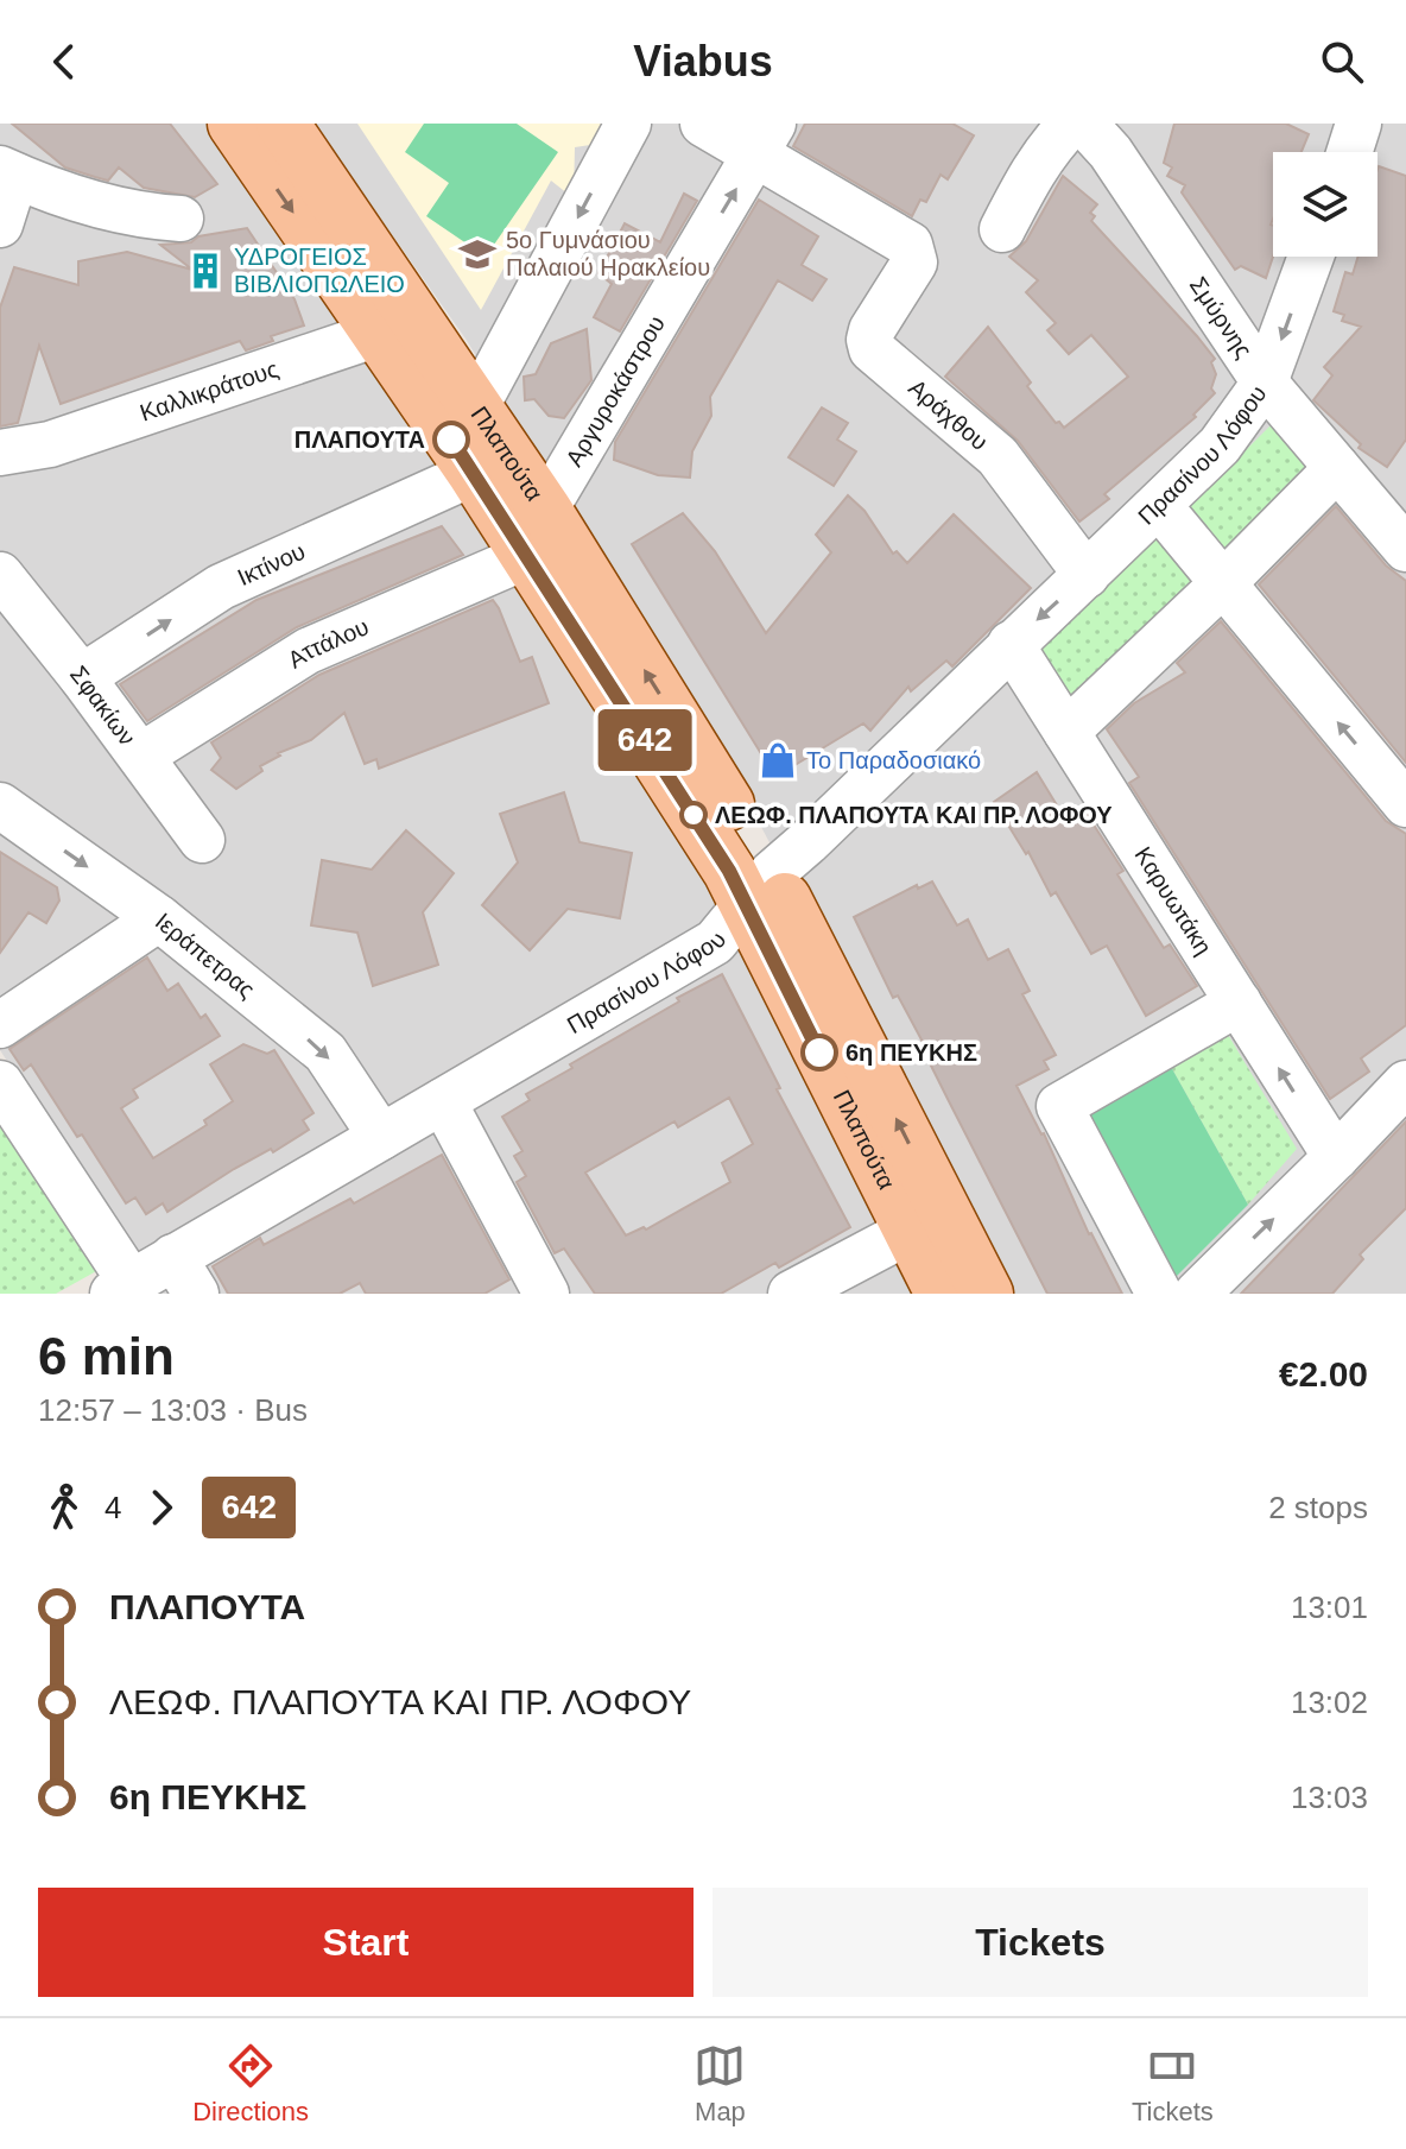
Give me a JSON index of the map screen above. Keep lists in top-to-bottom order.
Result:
{
  "streets": {
    "main road": ["Πλαπούτα"],
    "street": [
      "Σμύρνης",
      "Καλλικράτους",
      "Αργυροκάστρου",
      "Αράχθου",
      "Πρασίνου Λόφου",
      "Ικτίνου",
      "Αττάλου",
      "Σφακίων",
      "Καρυωτάκη",
      "Ιεράπετρας"
    ]
  },
  "crossings": [
    ["Σμύρνης", "Πρασίνου Λόφου"],
    ["Καλλικράτους", "Πλαπούτα"],
    ["Αργυροκάστρου", "Αράχθου"],
    ["Αργυροκάστρου", "Πλαπούτα"],
    ["Αργυροκάστρου", "Αττάλου"],
    ["Αράχθου", "Πρασίνου Λόφου"],
    ["Πλαπούτα", "Πρασίνου Λόφου"],
    ["Πλαπούτα", "Ικτίνου"],
    ["Πλαπούτα", "Αττάλου"],
    ["Πρασίνου Λόφου", "Καρυωτάκη"],
    ["Πρασίνου Λόφου", "Ιεράπετρας"],
    ["Ικτίνου", "Σφακίων"],
    ["Αττάλου", "Σφακίων"]
  ],
  "one_way": ["Ικτίνου"],
  "places": {
    "school or university": ["5ο Γυμνάσιου Παλαιού Ηρακλείου"],
    "building": ["ΥΔΡΟΓΕΙΟΣ ΒΙΒΛΙΟΠΩΛΕΙΟ"],
    "other": ["ΠΛΑΠΟΥΤΑ", "ΛΕΩΦ. ΠΛΑΠΟΥΤΑ ΚΑΙ ΠΡ. ΛΟΦΟΥ", "6η ΠΕΥΚΗΣ"],
    "shop": ["Το Παραδοσιακό"]
  },
  "lines": ["bus line 642"],
  "page": {
    "header": "Viabus",
    "on_map": "642",
    "heading": ["6 min", "12:57 – 13:03 · Bus", "€2.00"],
    "legs": ["4", "642", "2 stops"],
    "list": [
      {
        "name": "ΠΛΑΠΟΥΤΑ",
        "value": "13:01"
      },
      {
        "name": "ΛΕΩΦ. ΠΛΑΠΟΥΤΑ ΚΑΙ ΠΡ. ΛΟΦΟΥ",
        "value": "13:02"
      },
      {
        "name": "6η ΠΕΥΚΗΣ",
        "value": "13:03"
      }
    ],
    "buttons": ["Start", "Tickets"],
    "tabs": ["Directions", "Map", "Tickets"]
  }
}
